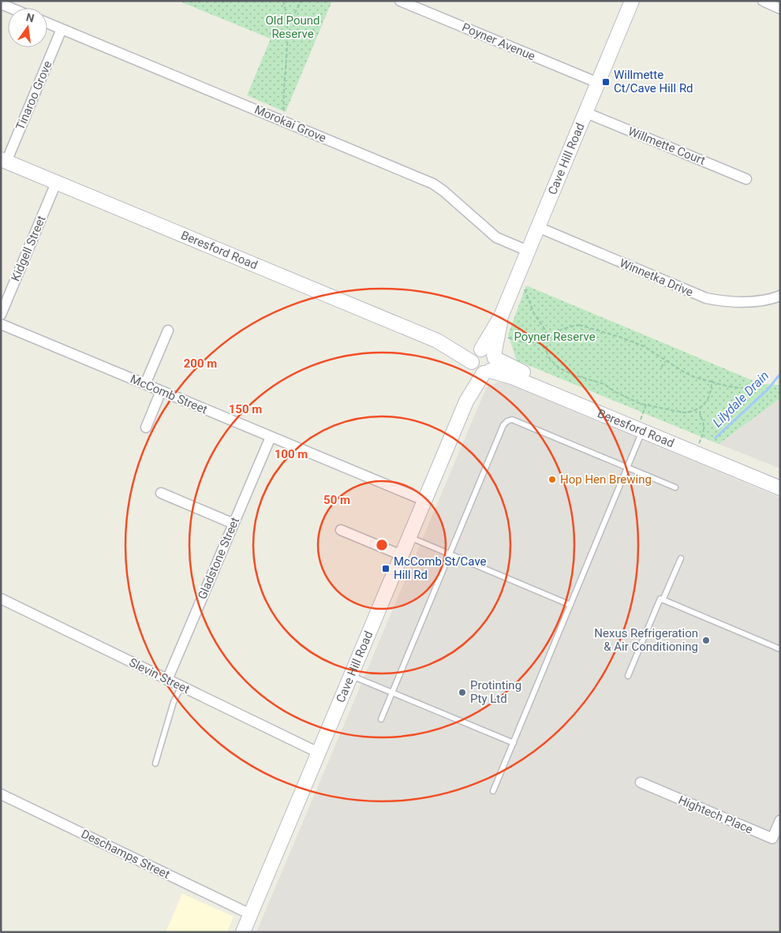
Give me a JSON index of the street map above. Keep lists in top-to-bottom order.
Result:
{
  "streets": {
    "main road": ["Cave Hill Road", "Beresford Road"],
    "street": [
      "Poyner Avenue",
      "Tinaroo Grove",
      "Morokai Grove",
      "Willmette Court",
      "Kidgell Street",
      "Winnetka Drive",
      "McComb Street",
      "Gladstone Street",
      "Slevin Street",
      "Hightech Place",
      "Deschamps Street"
    ]
  },
  "crossings": [
    ["Poyner Avenue", "Cave Hill Road"],
    ["Tinaroo Grove", "Morokai Grove"],
    ["Tinaroo Grove", "Beresford Road"],
    ["Morokai Grove", "Cave Hill Road"],
    ["Willmette Court", "Cave Hill Road"],
    ["Cave Hill Road", "Beresford Road"],
    ["Cave Hill Road", "Winnetka Drive"],
    ["Cave Hill Road", "McComb Street"],
    ["Cave Hill Road", "Slevin Street"],
    ["Cave Hill Road", "Deschamps Street"],
    ["Kidgell Street", "Beresford Road"],
    ["McComb Street", "Gladstone Street"],
    ["Gladstone Street", "Slevin Street"]
  ],
  "water": ["Lilydale Drain"],
  "parks": ["Old Pound Reserve", "Poyner Reserve"],
  "places": {
    "transit": ["Willmette Ct/Cave Hill Rd", "McComb St/Cave Hill Rd"],
    "other": ["Hop Hen Brewing", "Nexus Refrigeration & Air Conditioning", "Protinting Pty Ltd"]
  },
  "north": "top",
  "rings": [
    "200 m",
    "150 m",
    "100 m",
    "50 m"
  ]
}
